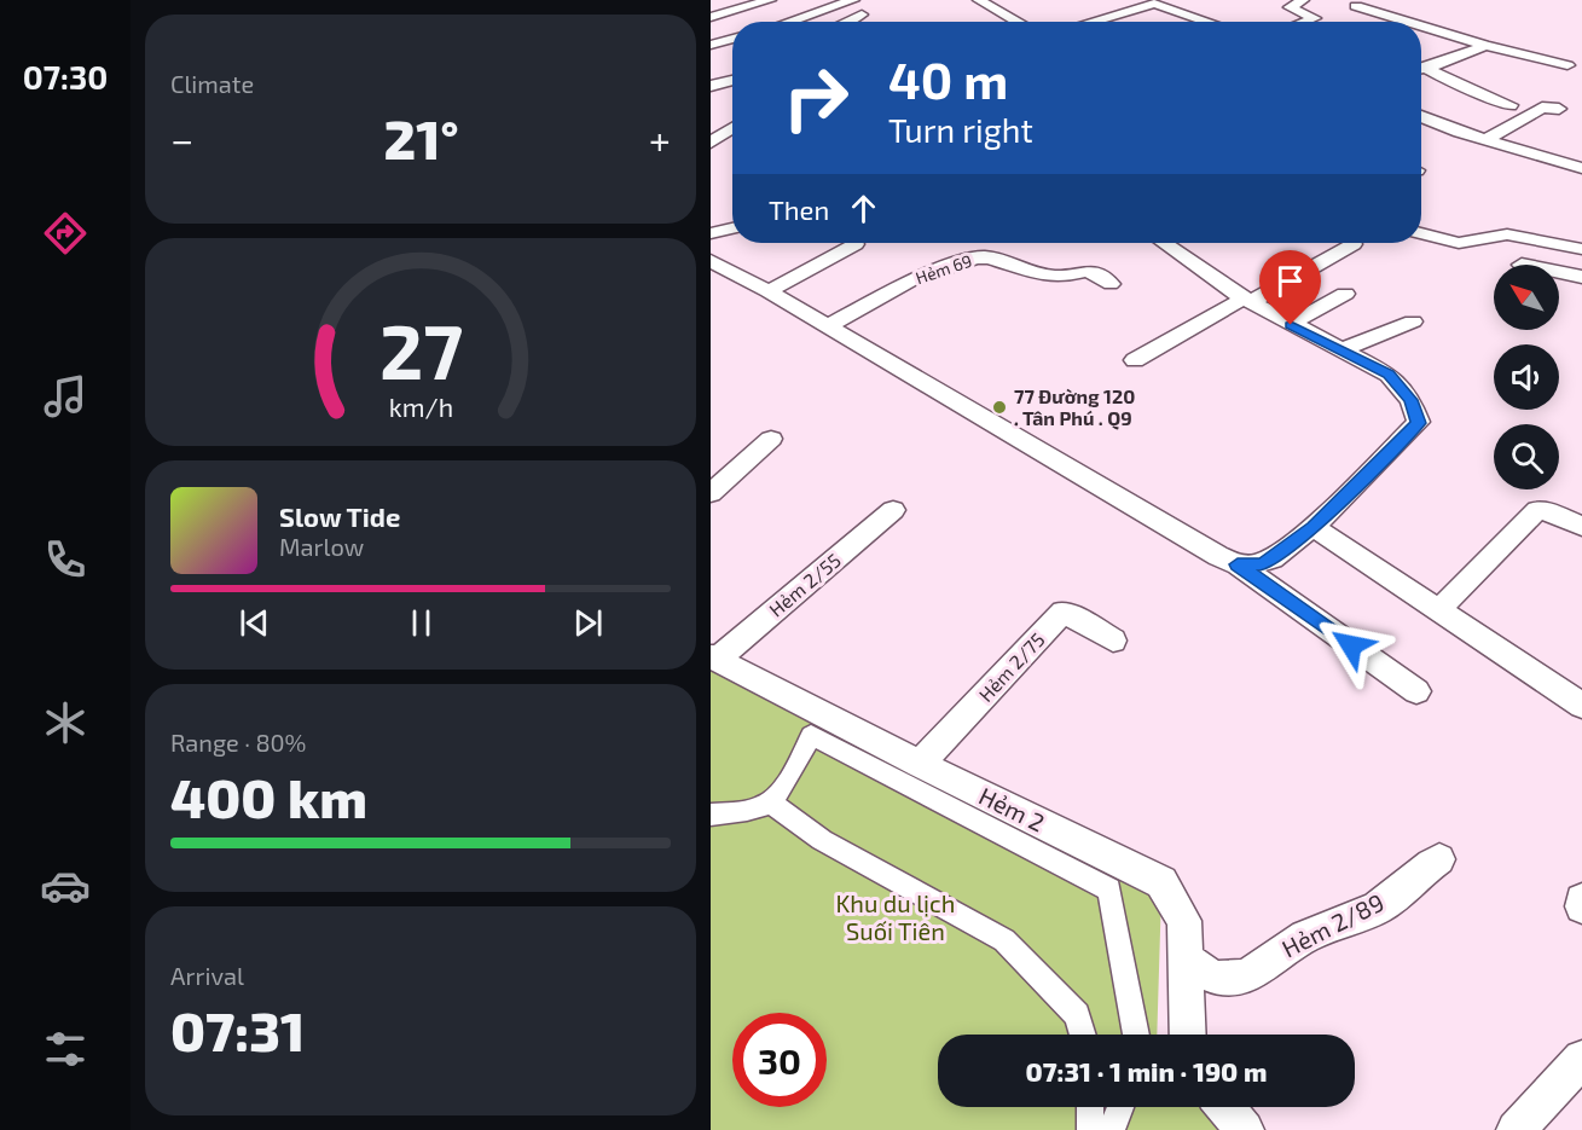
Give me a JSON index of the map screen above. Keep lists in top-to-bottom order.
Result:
{
  "streets": {
    "street": [
      "Hẻm 69",
      "Hẻm 2/55",
      "Hẻm 2/75",
      "Hẻm 2",
      "Hẻm 2/89"
    ]
  },
  "crossings": [
    ["Hẻm 2/55", "Hẻm 2"],
    ["Hẻm 2/75", "Hẻm 2"],
    ["Hẻm 2", "Hẻm 2/89"]
  ],
  "parks": ["Khu du lịch Suối Tiên"],
  "places": ["77 Đường 120 . Tân Phú . Q9"],
  "north": "top left",
  "page": {
    "tabs": "07:30",
    "tile": [
      "Climate",
      ["Range · 80%", "400 km"],
      ["Arrival", "07:31"]
    ],
    "turn": ["40 m", "Turn right"],
    "heat": ["−", "21°", "+"],
    "then": "Then",
    "song": ["Slow Tide", "Marlow"],
    "limit": "30",
    "trip": "07:31 · 1 min · 190 m",
    "gauge": ["27", "km/h"]
  }
}
